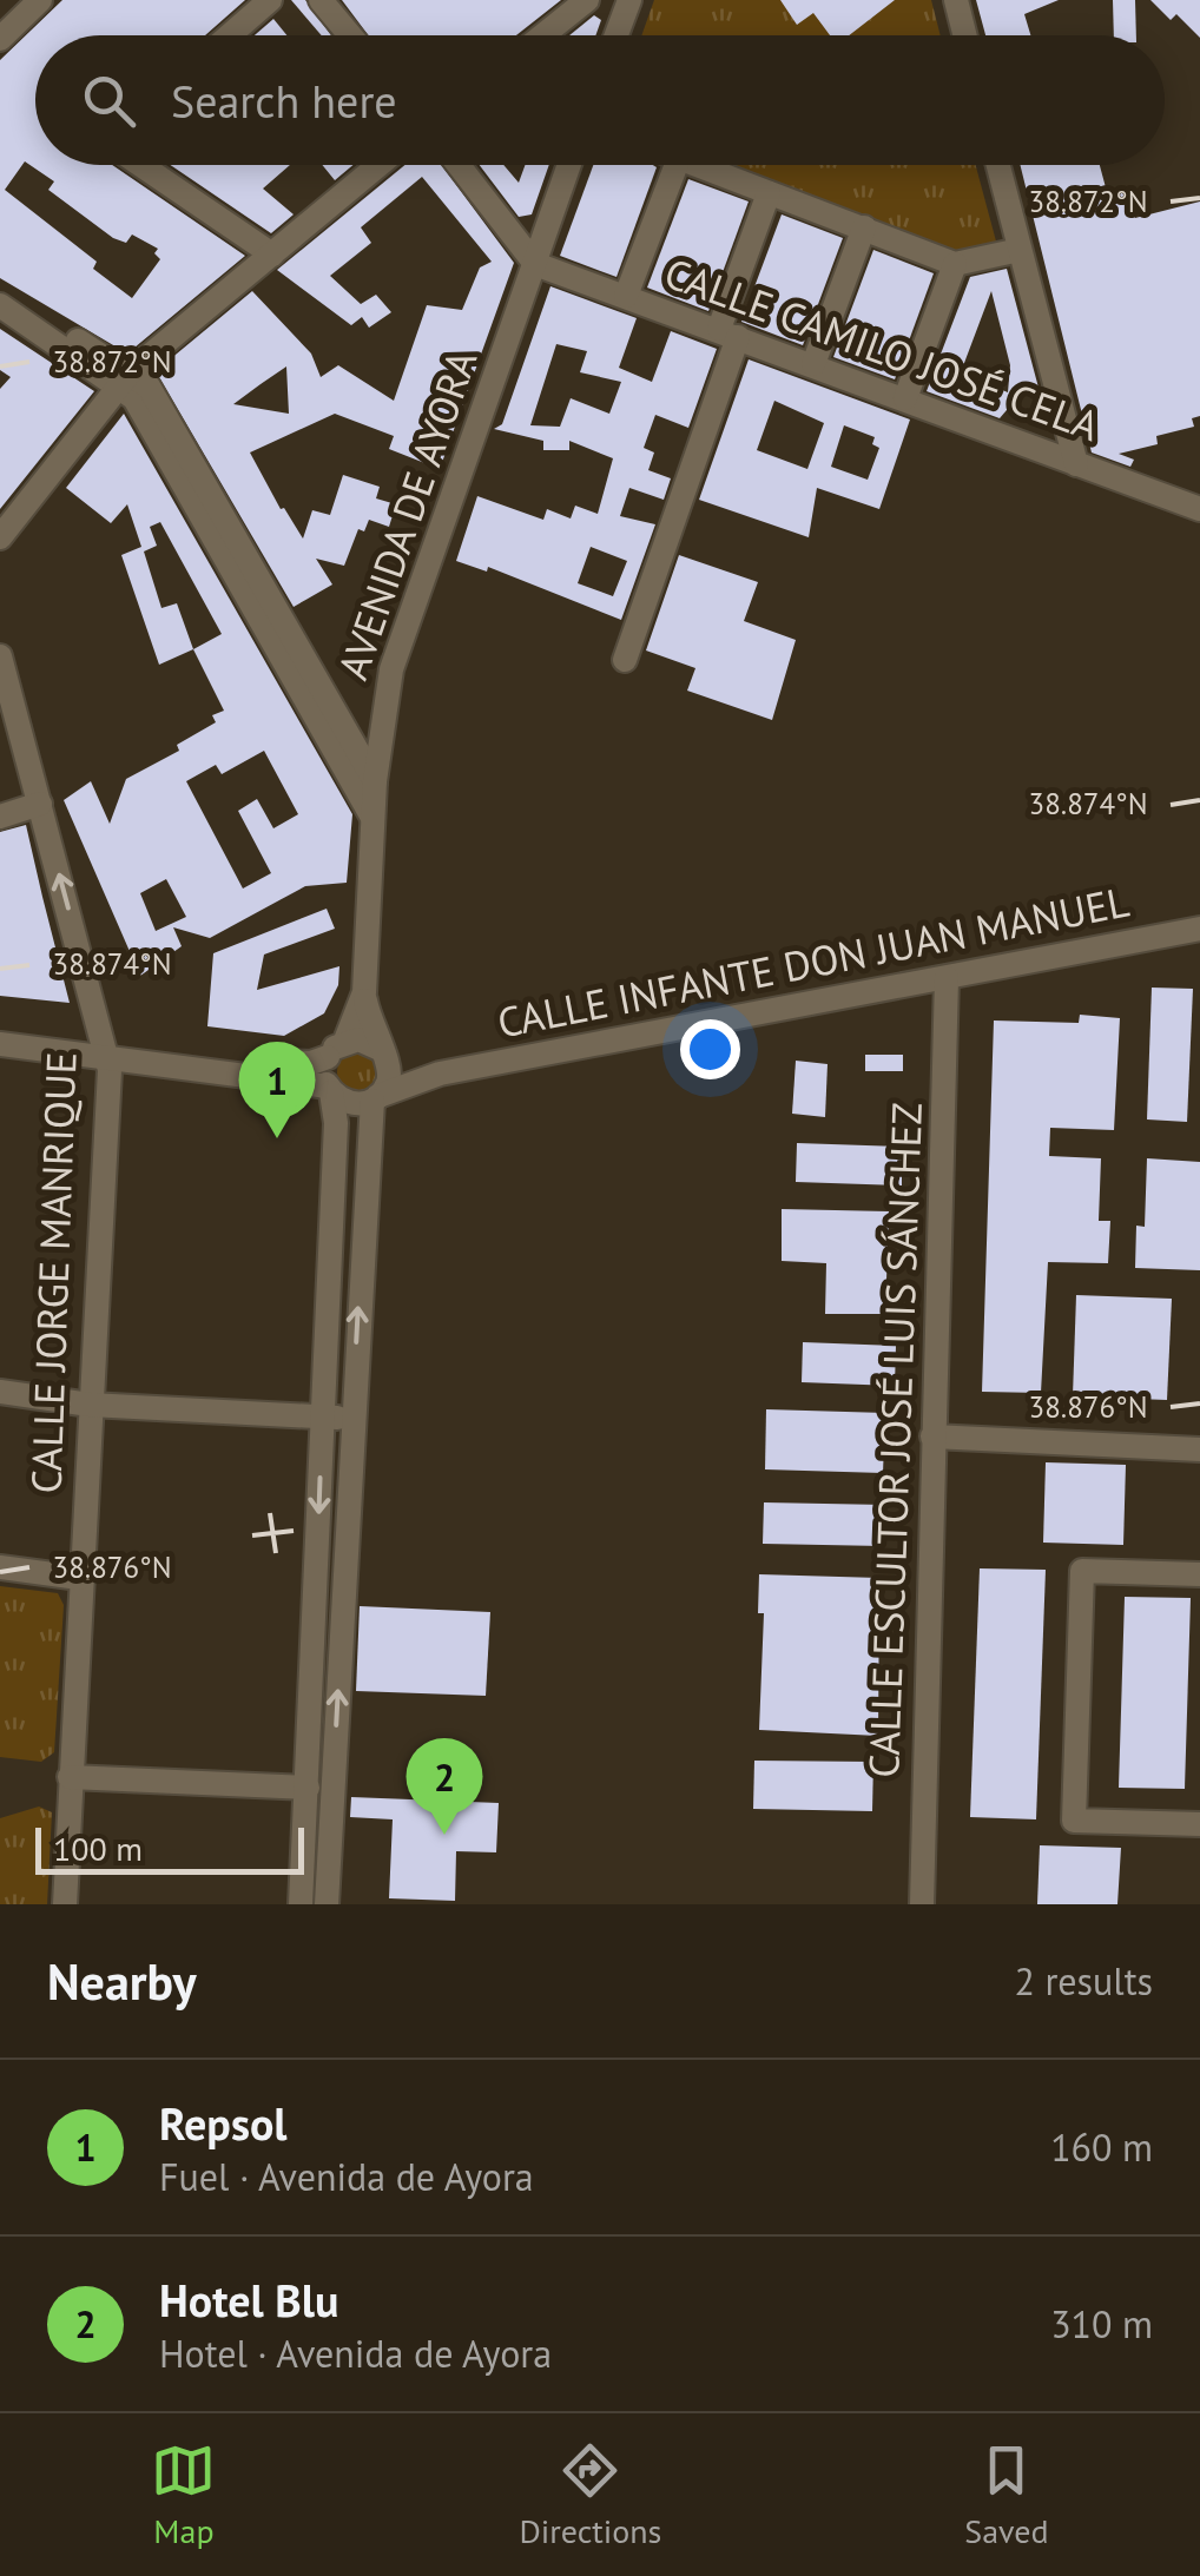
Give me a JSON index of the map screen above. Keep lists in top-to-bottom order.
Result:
{
  "streets": {
    "street": [
      "CALLE CAMILO JOSÉ CELA",
      "AVENIDA DE AYORA",
      "CALLE INFANTE DON JUAN MANUEL",
      "CALLE JORGE MANRIQUE",
      "CALLE ESCULTOR JOSÉ LUIS SÁNCHEZ"
    ]
  },
  "crossings": [
    ["CALLE CAMILO JOSÉ CELA", "AVENIDA DE AYORA"],
    ["AVENIDA DE AYORA", "CALLE INFANTE DON JUAN MANUEL"],
    ["CALLE INFANTE DON JUAN MANUEL", "CALLE ESCULTOR JOSÉ LUIS SÁNCHEZ"]
  ],
  "scale_bar": "100 m",
  "page": {
    "search": "Search here",
    "pins": ["1", "2"],
    "scale": "100 m",
    "heading": ["Nearby", "2 results"],
    "list": [
      {
        "mark": "1",
        "name": "Repsol",
        "note": "Fuel · Avenida de Ayora",
        "value": "160 m"
      },
      {
        "mark": "2",
        "name": "Hotel Blu",
        "note": "Hotel · Avenida de Ayora",
        "value": "310 m"
      }
    ],
    "nav": ["Map", "Directions", "Saved"]
  },
  "coordinates": ["38.872°N", "38.874°N", "38.876°N"]
}
